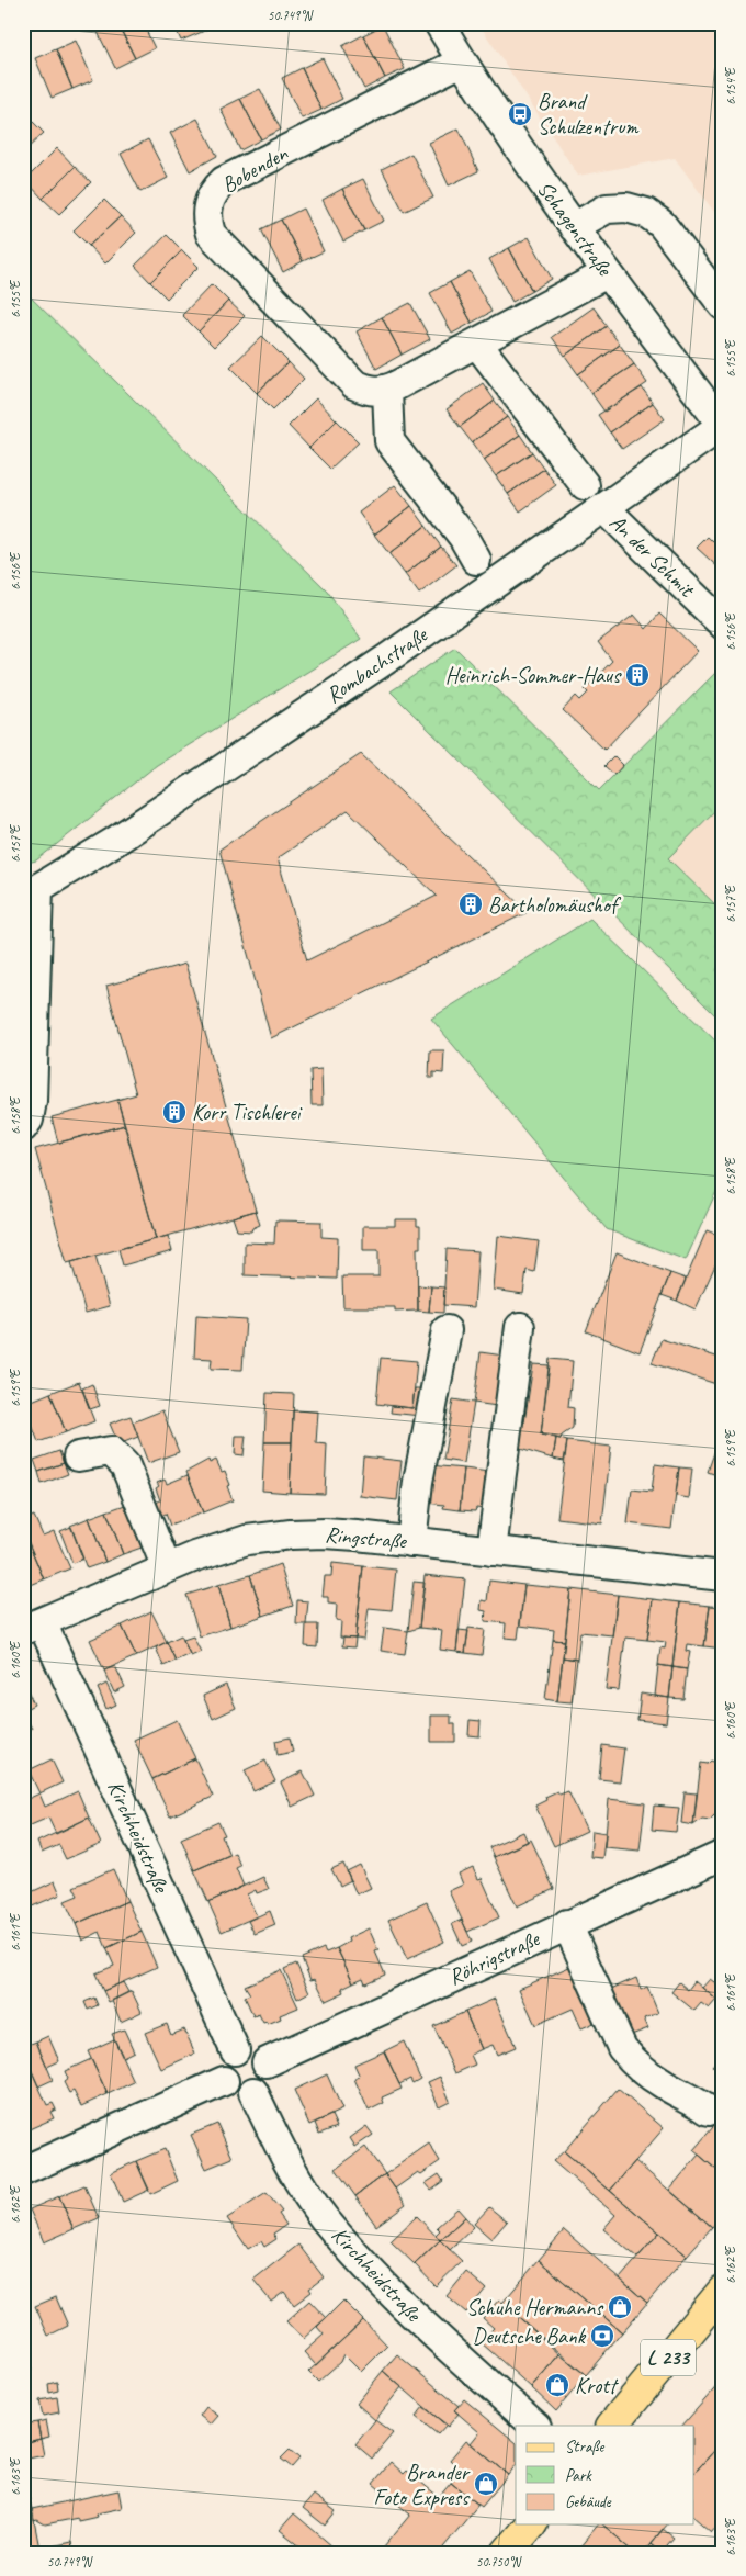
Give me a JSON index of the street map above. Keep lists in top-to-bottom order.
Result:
{
  "streets": {
    "main road": ["L 233"],
    "street": [
      "Bobenden",
      "Schagenstraße",
      "An der Schmit",
      "Rombachstraße",
      "Ringstraße",
      "Kirchheidstraße",
      "Röhrigstraße"
    ]
  },
  "crossings": [
    ["Bobenden", "Schagenstraße"],
    ["Schagenstraße", "Rombachstraße"],
    ["An der Schmit", "Rombachstraße"],
    ["Ringstraße", "Kirchheidstraße"],
    ["Kirchheidstraße", "Röhrigstraße"]
  ],
  "places": {
    "bus stop": ["Brand Schulzentrum"],
    "building": ["Heinrich-Sommer-Haus", "Bartholomäushof", "Korr Tischlerei"],
    "shop": ["Schuhe Hermanns", "Krott", "Brander Foto Express"],
    "bank": ["Deutsche Bank"]
  },
  "legend": ["Straße", "Park", "Gebäude"],
  "coordinates": [
    "50.749°N",
    "6.154°E",
    "6.155°E",
    "6.156°E",
    "6.157°E",
    "6.158°E",
    "6.159°E",
    "6.160°E",
    "6.161°E",
    "6.162°E",
    "6.163°E",
    "50.750°N"
  ]
}
